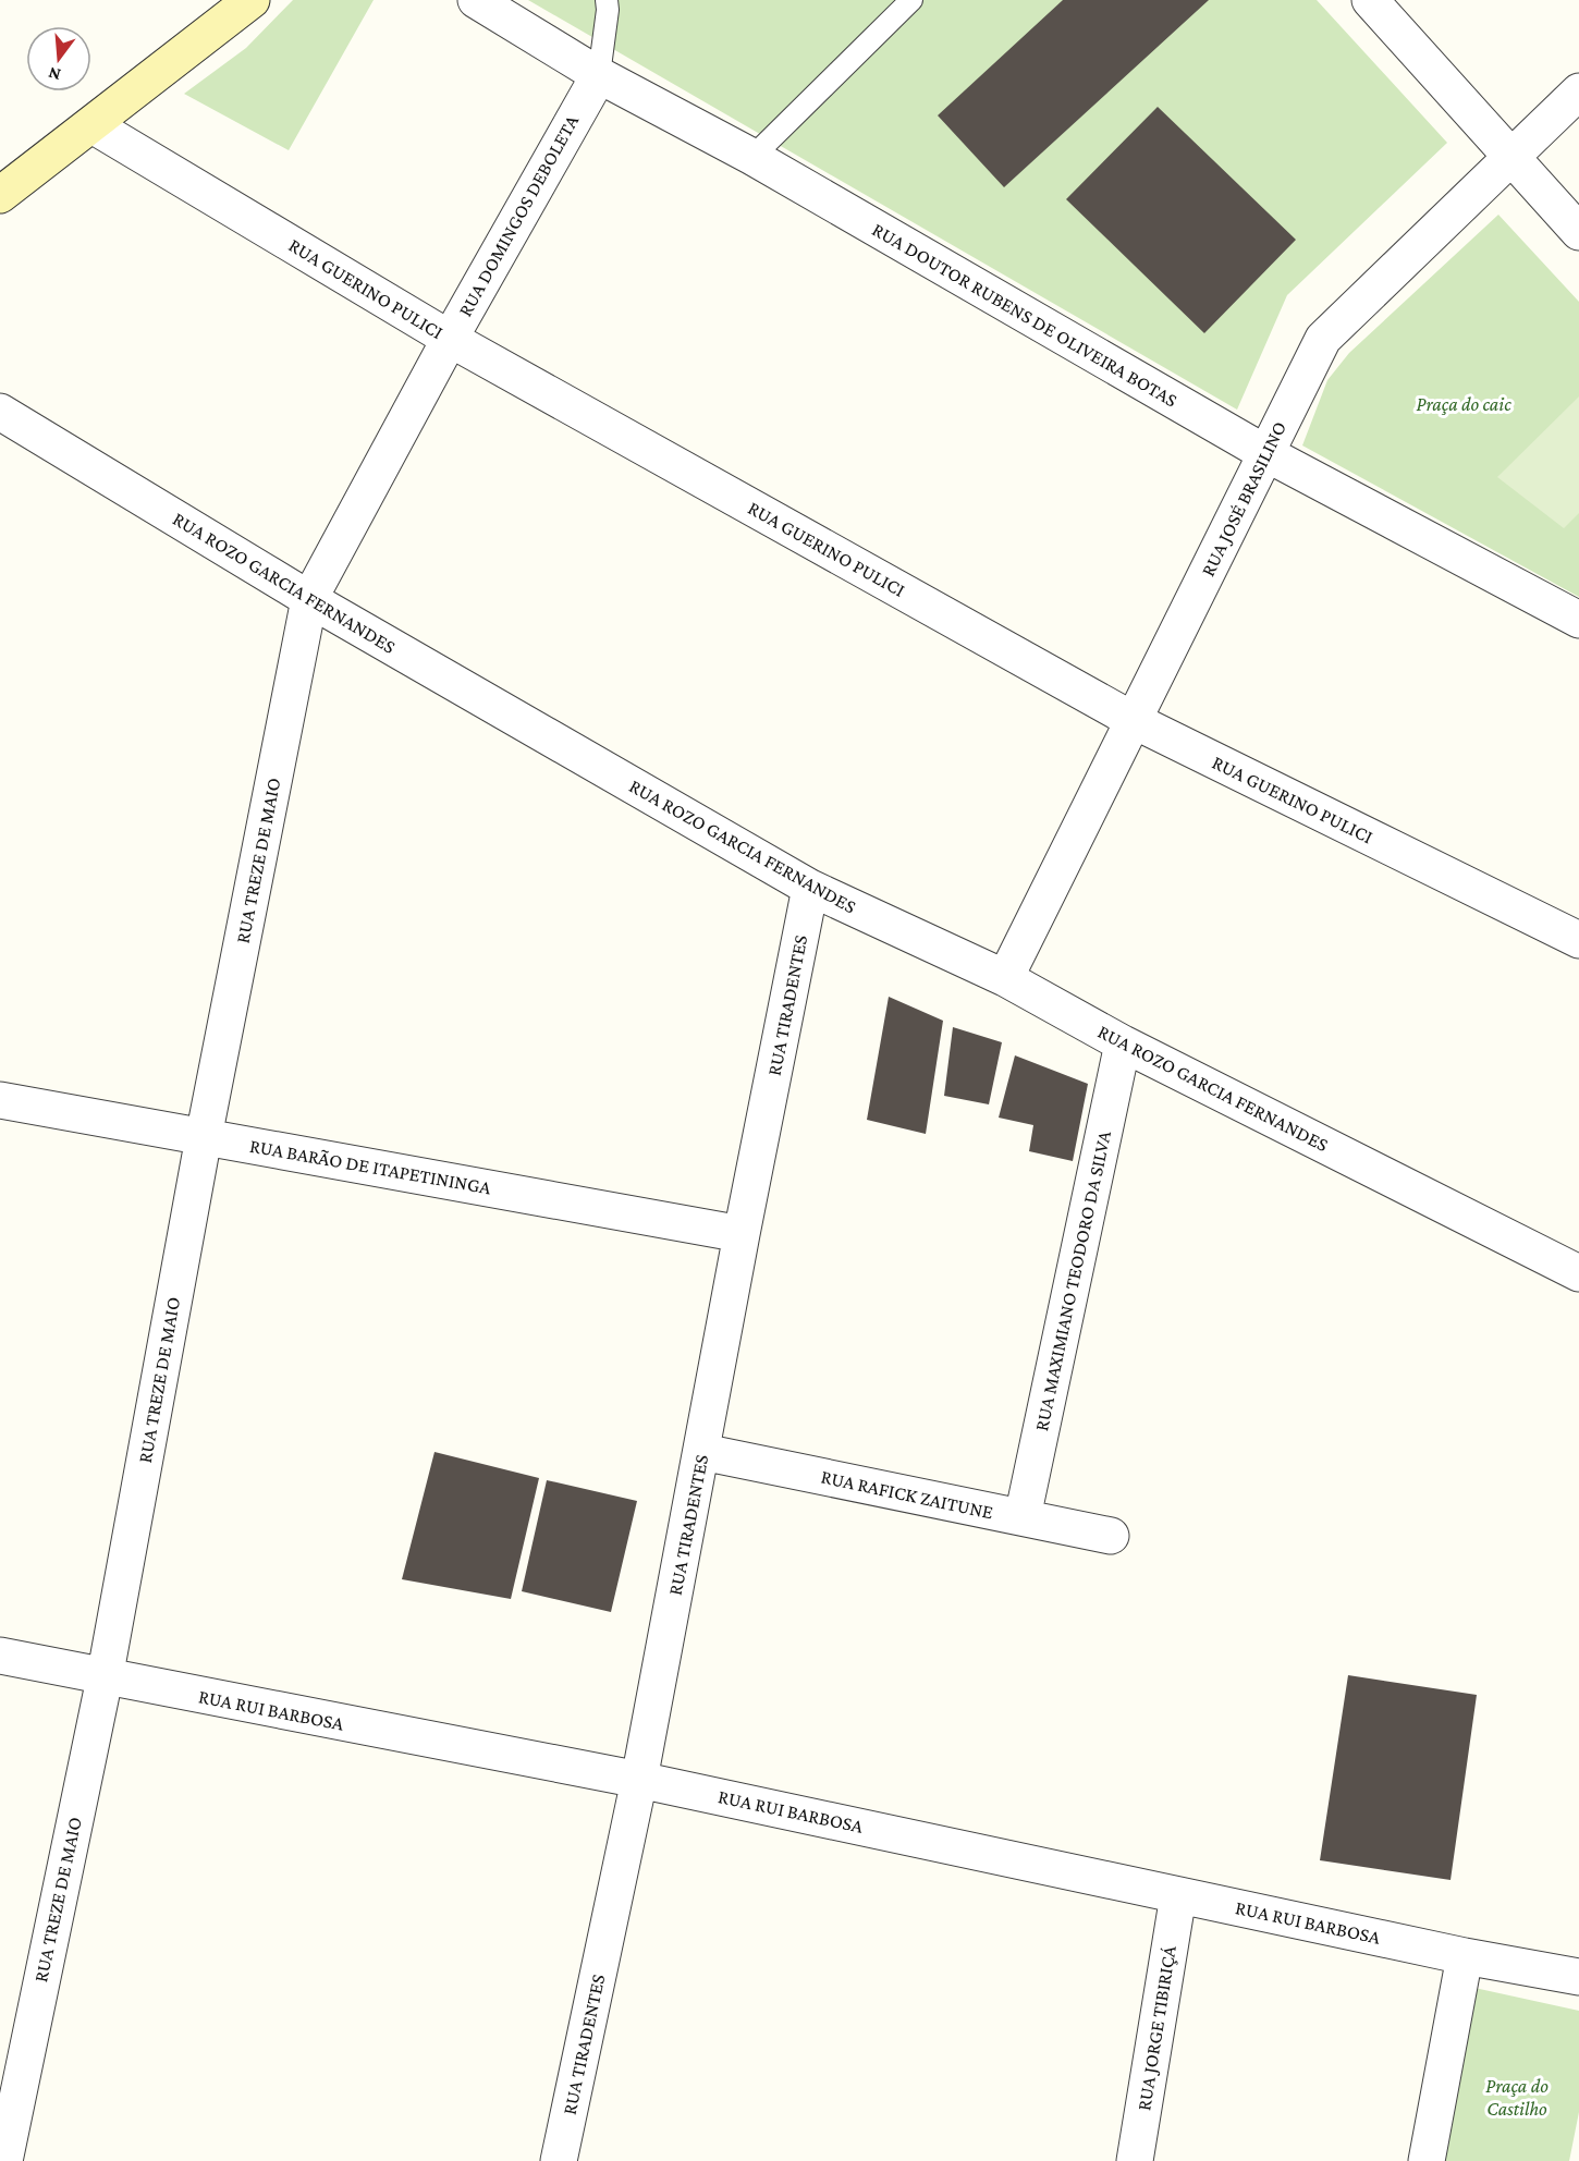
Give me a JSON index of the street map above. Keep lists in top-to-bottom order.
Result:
{
  "streets": {
    "street": [
      "RUA DOMINGOS DEBOLETA",
      "RUA GUERINO PULICI",
      "RUA DOUTOR RUBENS DE OLIVEIRA BOTAS",
      "RUA JOSÉ BRASILINO",
      "RUA ROZO GARCIA FERNANDES",
      "RUA TREZE DE MAIO",
      "RUA TIRADENTES",
      "RUA BARÃO DE ITAPETININGA",
      "RUA MAXIMIANO TEODORO DA SILVA",
      "RUA RAFICK ZAITUNE",
      "RUA RUI BARBOSA",
      "RUA JORGE TIBIRIÇÁ"
    ]
  },
  "crossings": [
    ["RUA DOMINGOS DEBOLETA", "RUA GUERINO PULICI"],
    ["RUA DOMINGOS DEBOLETA", "RUA DOUTOR RUBENS DE OLIVEIRA BOTAS"],
    ["RUA DOMINGOS DEBOLETA", "RUA ROZO GARCIA FERNANDES"],
    ["RUA DOMINGOS DEBOLETA", "RUA TREZE DE MAIO"],
    ["RUA GUERINO PULICI", "RUA JOSÉ BRASILINO"],
    ["RUA DOUTOR RUBENS DE OLIVEIRA BOTAS", "RUA JOSÉ BRASILINO"],
    ["RUA JOSÉ BRASILINO", "RUA ROZO GARCIA FERNANDES"],
    ["RUA ROZO GARCIA FERNANDES", "RUA TREZE DE MAIO"],
    ["RUA ROZO GARCIA FERNANDES", "RUA TIRADENTES"],
    ["RUA ROZO GARCIA FERNANDES", "RUA MAXIMIANO TEODORO DA SILVA"],
    ["RUA TREZE DE MAIO", "RUA BARÃO DE ITAPETININGA"],
    ["RUA TREZE DE MAIO", "RUA RUI BARBOSA"],
    ["RUA TIRADENTES", "RUA BARÃO DE ITAPETININGA"],
    ["RUA TIRADENTES", "RUA RAFICK ZAITUNE"],
    ["RUA TIRADENTES", "RUA RUI BARBOSA"],
    ["RUA MAXIMIANO TEODORO DA SILVA", "RUA RAFICK ZAITUNE"],
    ["RUA RUI BARBOSA", "RUA JORGE TIBIRIÇÁ"]
  ],
  "parks": ["Praça do caic", "Praça do Castilho"],
  "north": "bottom"
}
